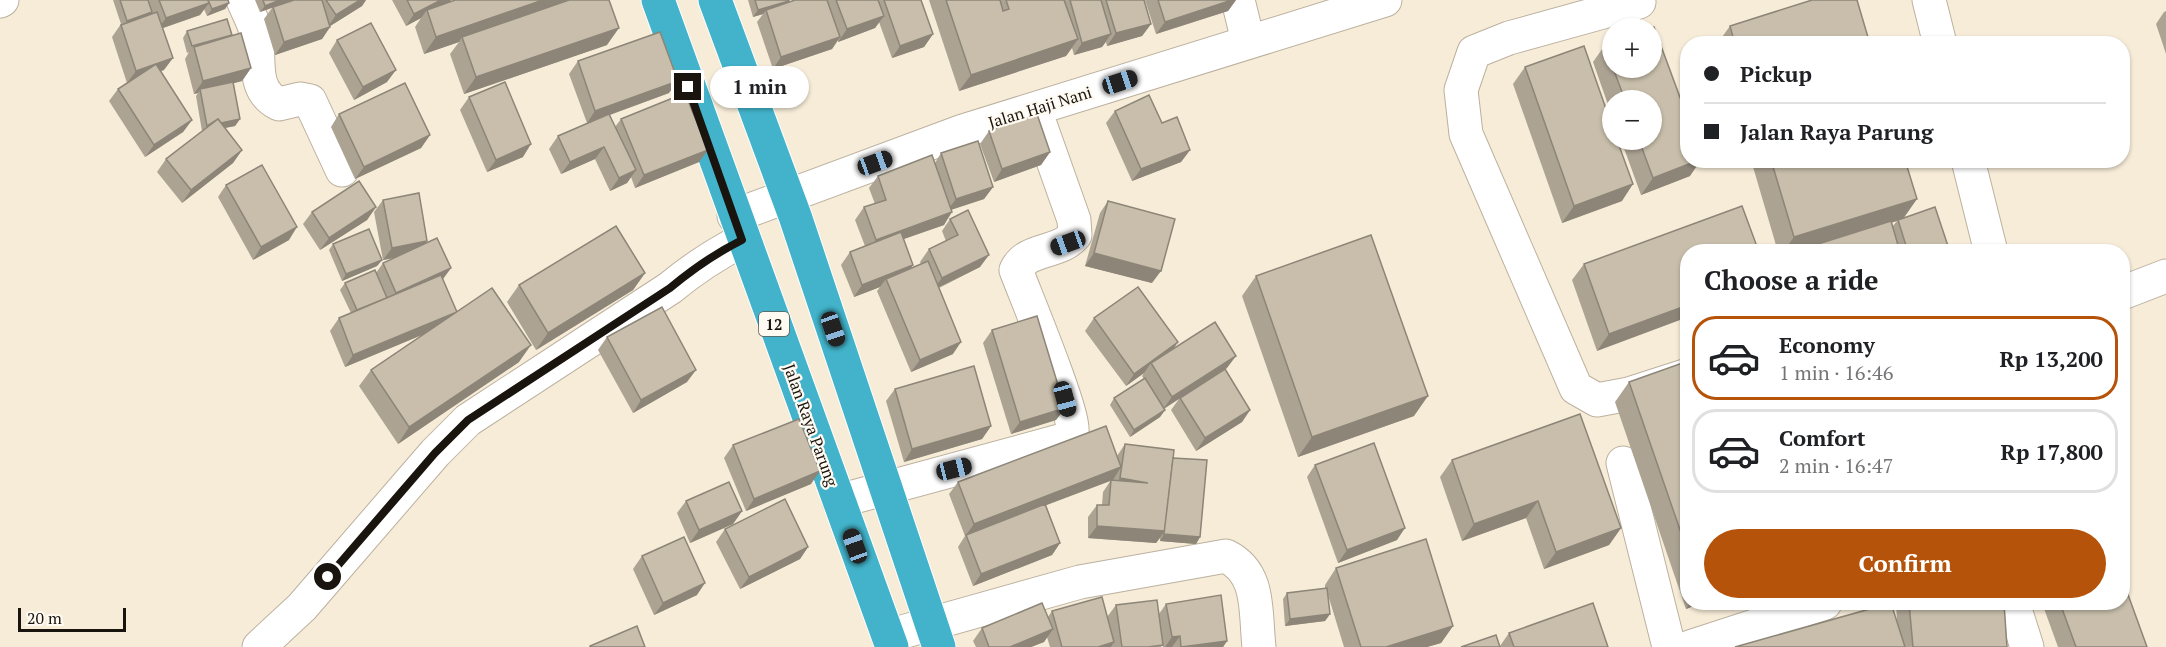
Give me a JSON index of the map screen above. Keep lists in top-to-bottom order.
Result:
{
  "streets": {
    "highway": ["12", "Jalan Raya Parung"],
    "street": ["Jalan Haji Nani"]
  },
  "crossings": [
    ["Jalan Haji Nani", "Jalan Raya Parung"]
  ],
  "scale_bar": "20 m",
  "page": {
    "map_buttons": ["+", "−"],
    "banner": ["Pickup", "Jalan Raya Parung"],
    "bubble": "1 min",
    "heading": "Choose a ride",
    "list": [
      {
        "name": "Economy",
        "note": "1 min · 16:46",
        "value": "Rp 13,200"
      },
      {
        "name": "Comfort",
        "note": "2 min · 16:47",
        "value": "Rp 17,800"
      }
    ],
    "buttons": "Confirm",
    "scale": "20 m"
  }
}
